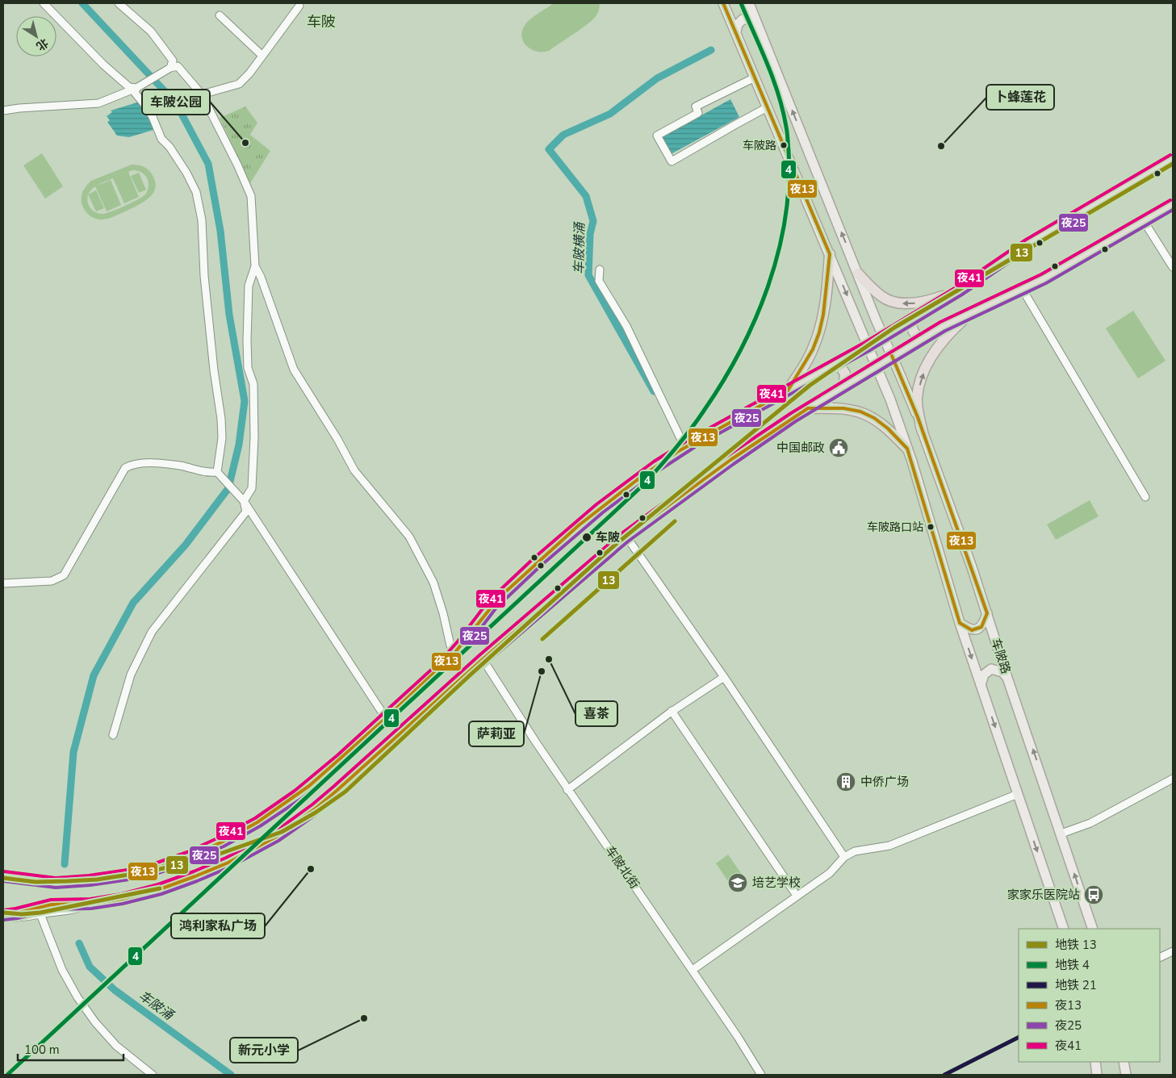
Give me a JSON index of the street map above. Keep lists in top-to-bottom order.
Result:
{
  "streets": {
    "main road": ["车陂路"],
    "street": ["车陂北街"]
  },
  "districts": ["车陂"],
  "water": ["车陂横涌", "车陂涌"],
  "places": {
    "other": [
      "车陂公园",
      "车陂路",
      "卜蜂莲花",
      "车陂路口站",
      "车陂",
      "喜茶",
      "萨莉亚",
      "鸿利家私广场",
      "新元小学"
    ],
    "public building": ["中国邮政"],
    "building": ["中侨广场"],
    "school or university": ["培艺学校"],
    "bus stop": ["家家乐医院站"]
  },
  "lines": [
    "metro line 4",
    "transit line 夜13",
    "transit line 夜41",
    "metro line 13",
    "transit line 夜25",
    "metro line 21"
  ],
  "legend": [
    "地铁 13",
    "地铁 4",
    "地铁 21",
    "夜13",
    "夜25",
    "夜41"
  ],
  "scale_bar": "100 m",
  "north": "bottom right"
}
